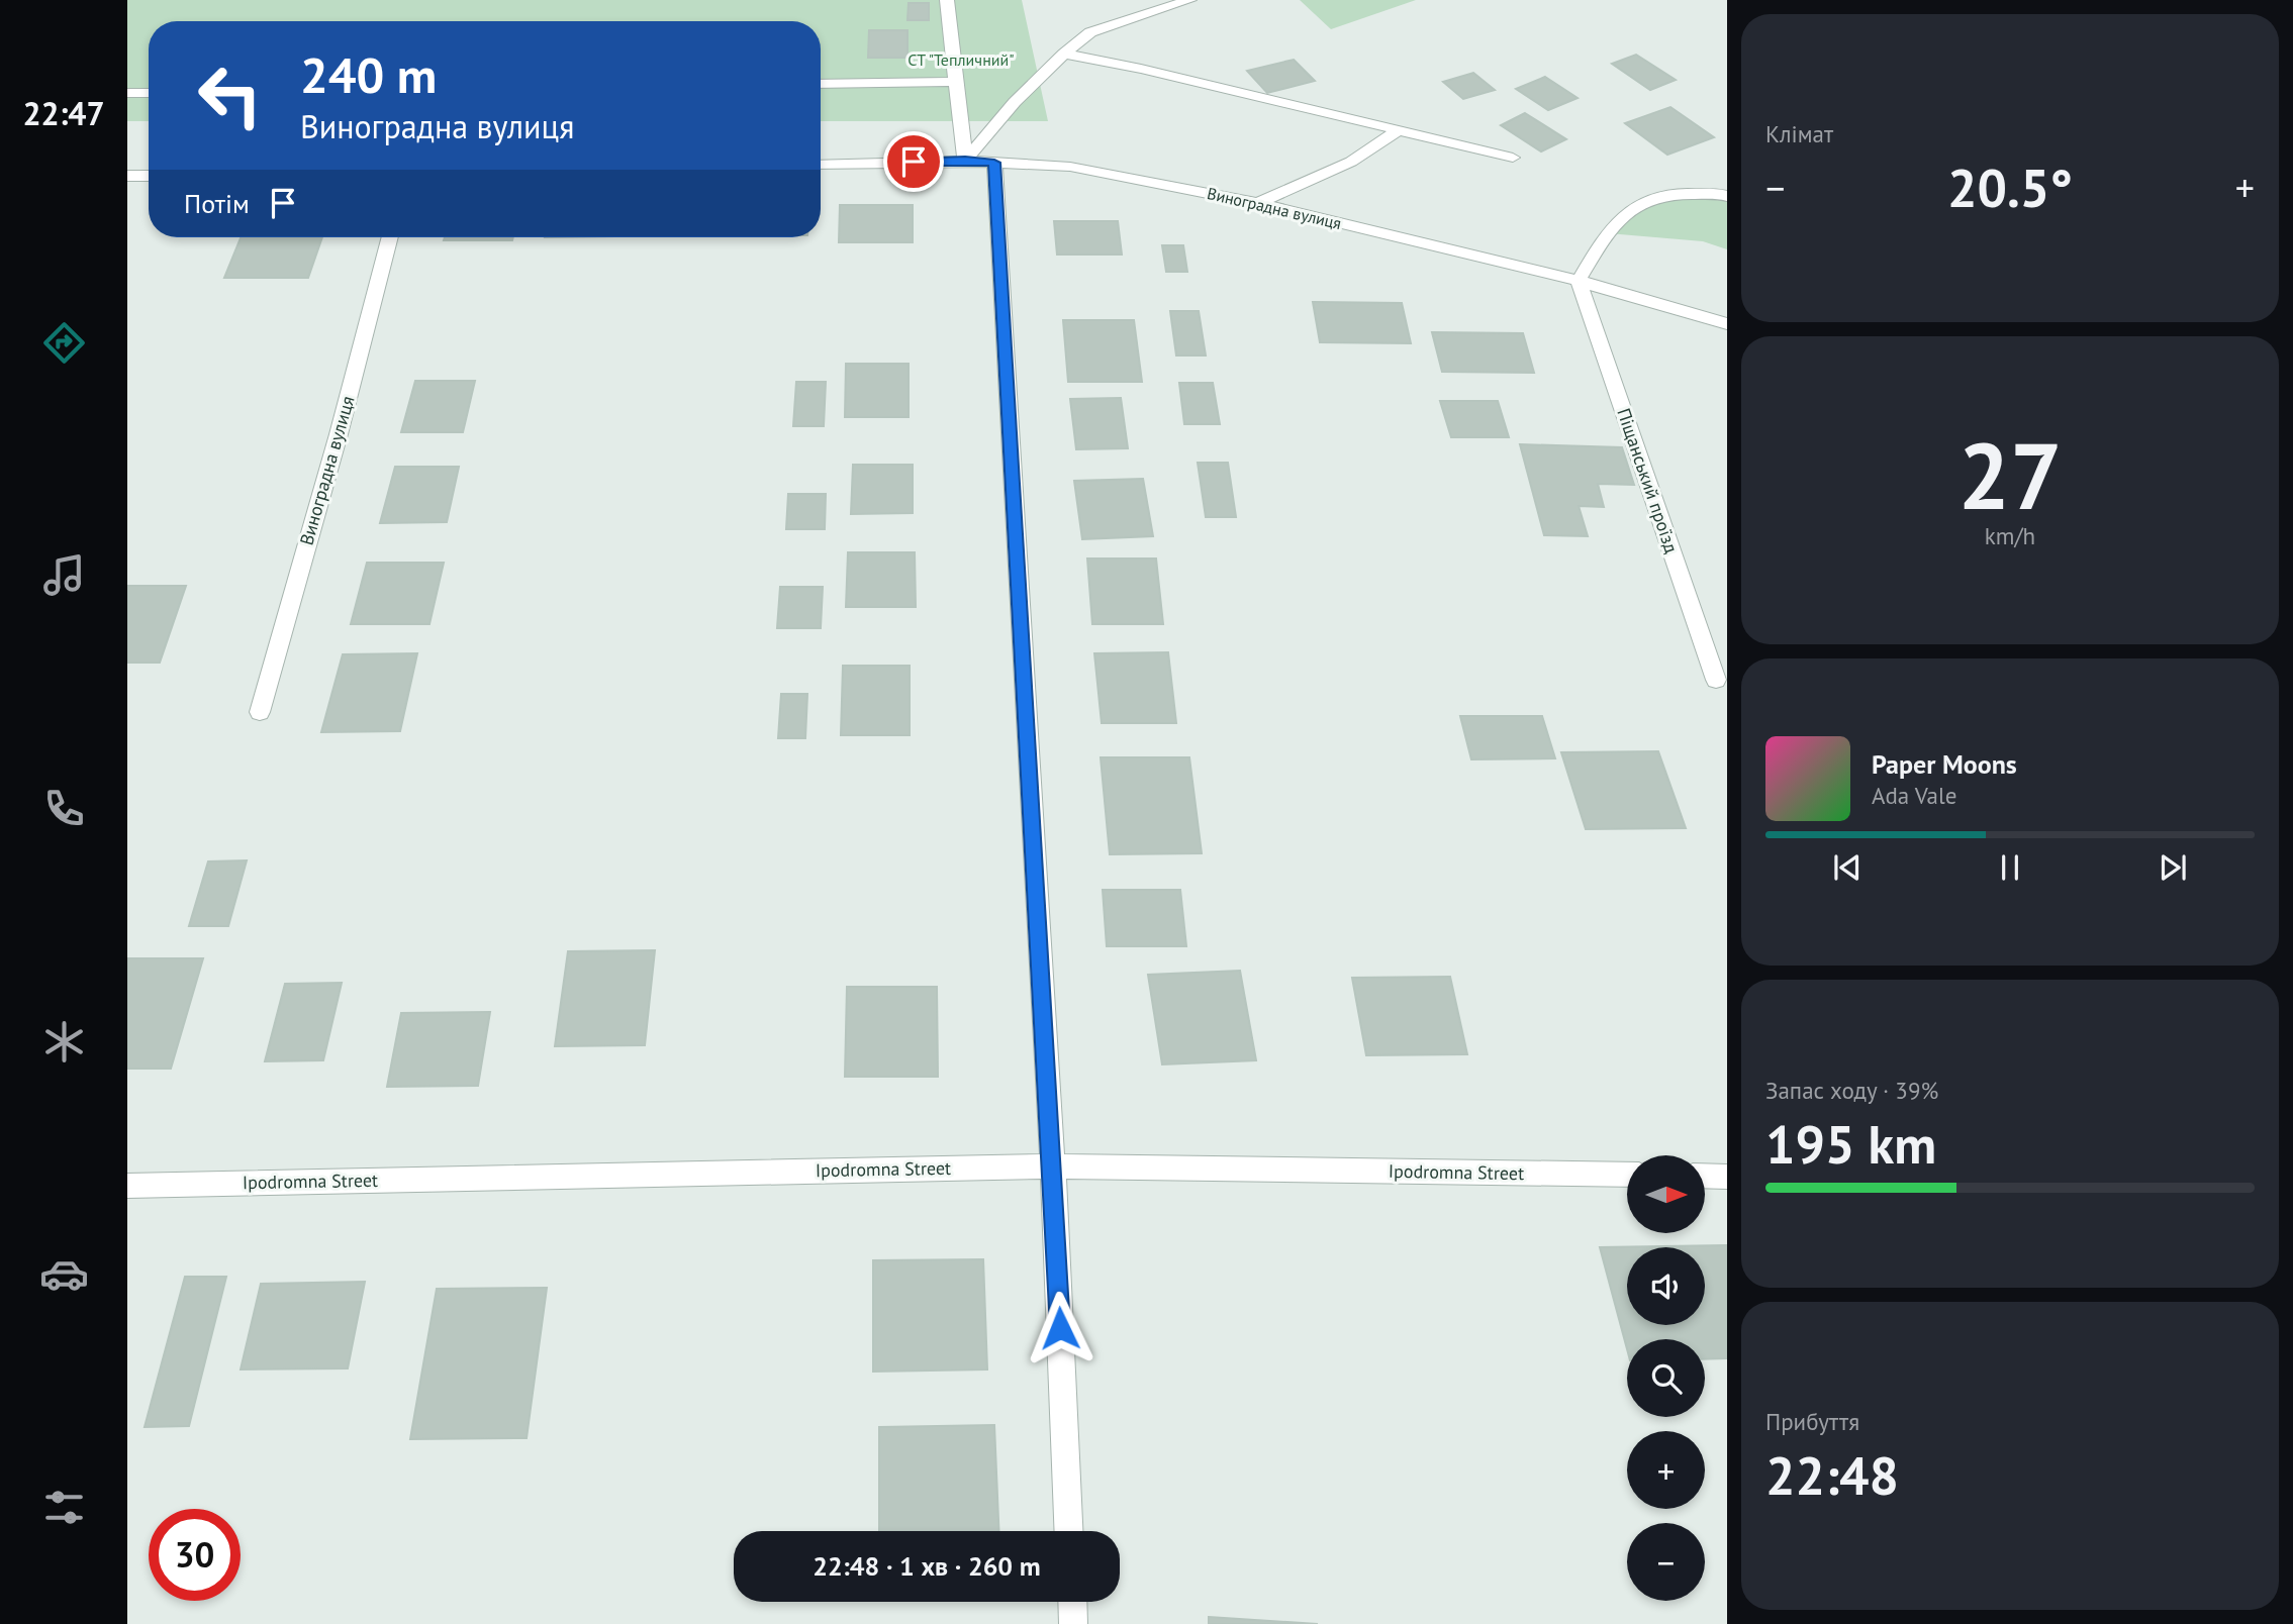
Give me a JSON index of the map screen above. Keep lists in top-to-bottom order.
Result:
{
  "streets": {
    "street": ["Виноградна вулиця", "Піщанський проїзд", "Ipodromna Street"]
  },
  "crossings": [
    ["Виноградна вулиця", "Піщанський проїзд"]
  ],
  "parks": ["СТ \"Тепличний\""],
  "north": "right",
  "page": {
    "tabs": "22:47",
    "tile": [
      "Клімат",
      ["27", "km/h"],
      ["Запас ходу · 39%", "195 km"],
      ["Прибуття", "22:48"]
    ],
    "turn": ["240 m", "Виноградна вулиця"],
    "heat": ["−", "20.5°", "+"],
    "then": "Потім",
    "song": ["Paper Moons", "Ada Vale"],
    "map_buttons": ["+", "−"],
    "limit": "30",
    "trip": "22:48 · 1 хв · 260 m"
  }
}
